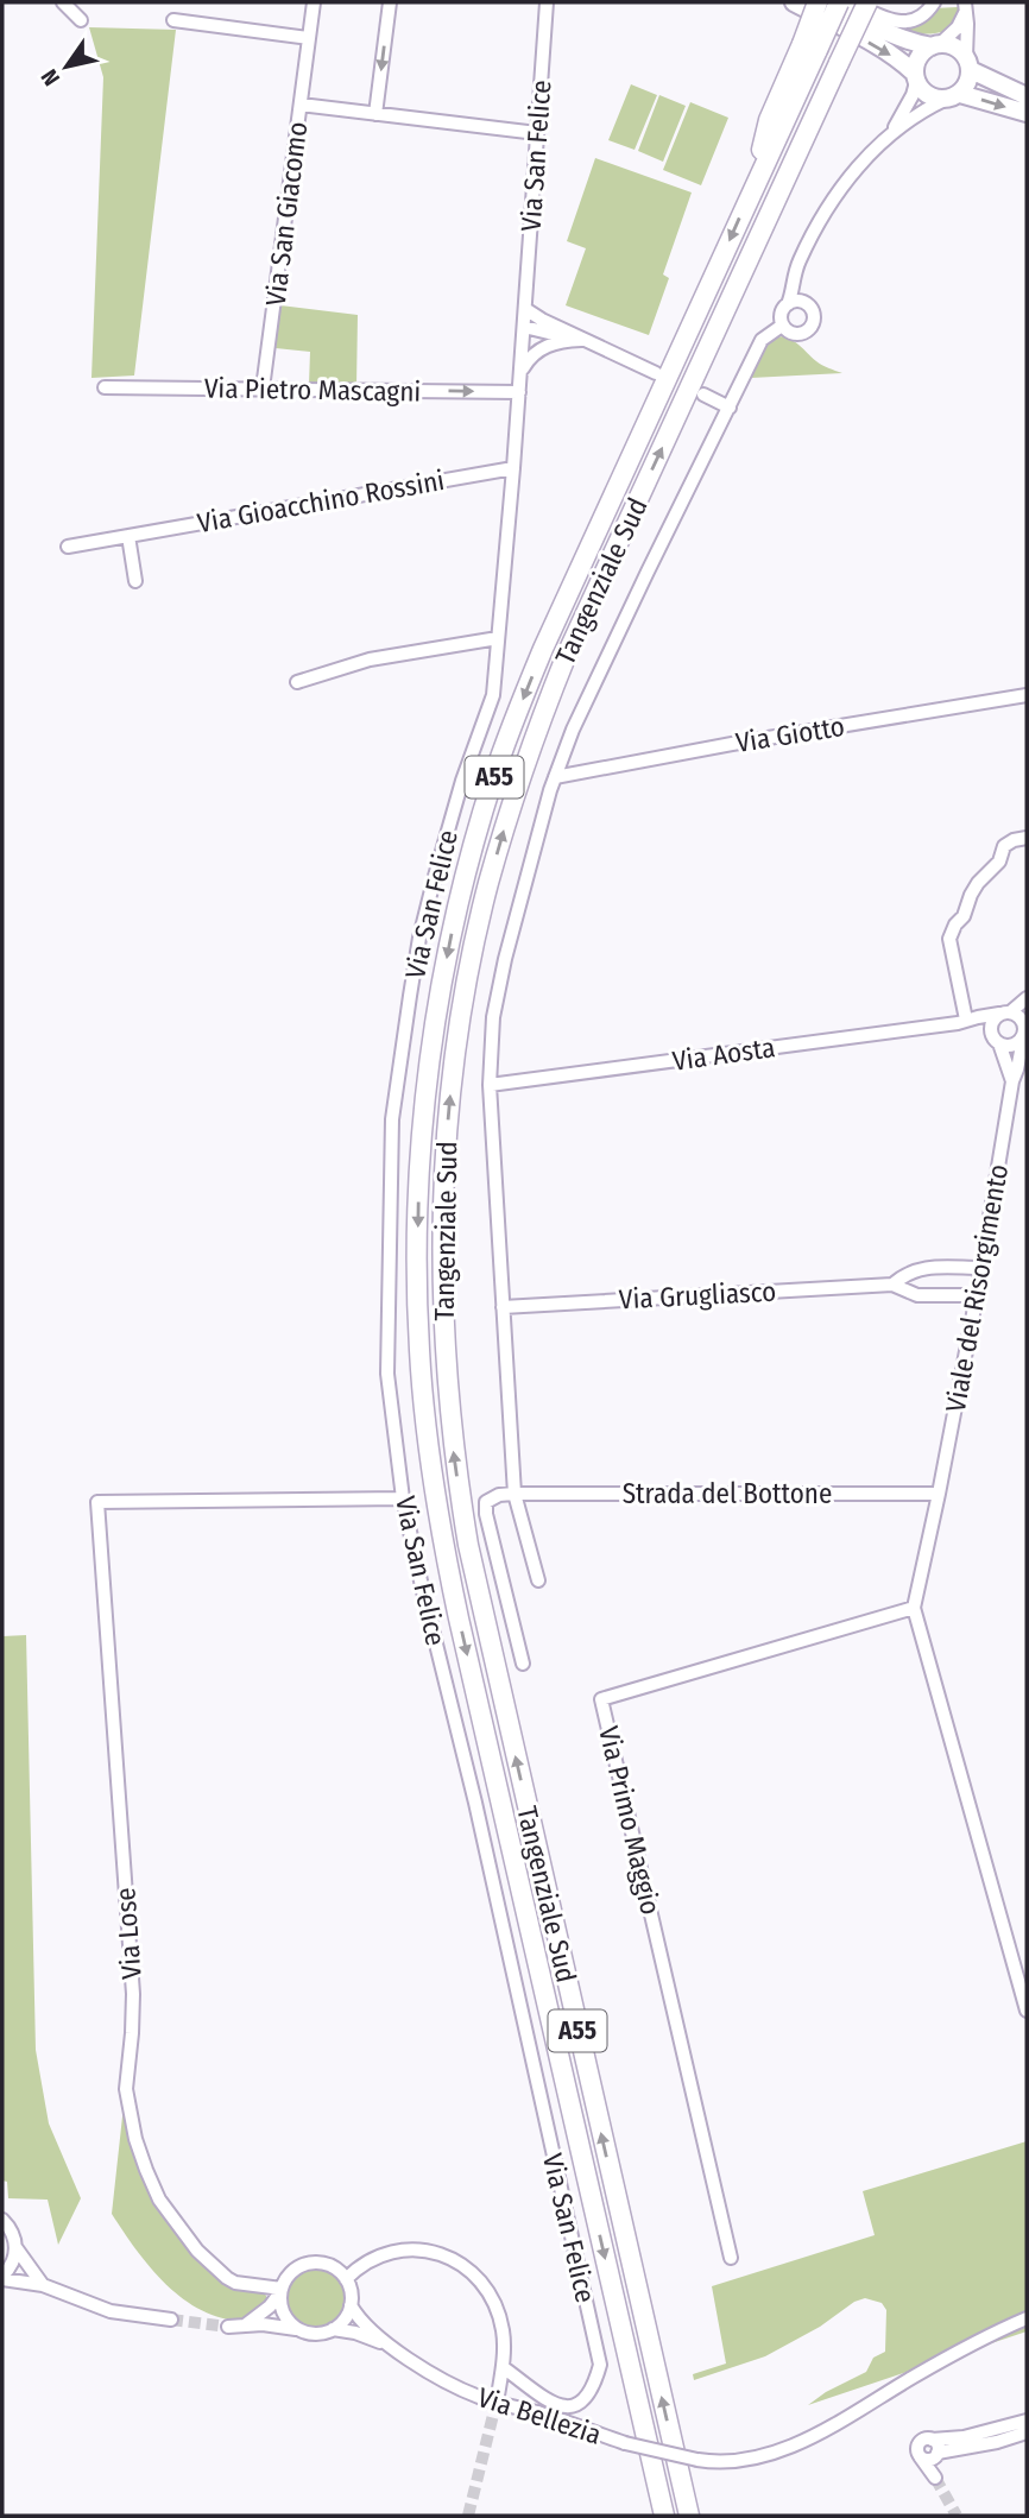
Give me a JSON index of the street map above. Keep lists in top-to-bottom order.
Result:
{
  "streets": {
    "highway": ["Tangenziale Sud", "A55"],
    "street": [
      "Via San Felice",
      "Via San Giacomo",
      "Via Pietro Mascagni",
      "Via Gioacchino Rossini",
      "Via Giotto",
      "Via Aosta",
      "Viale del Risorgimento",
      "Via Grugliasco",
      "Strada del Bottone",
      "Via Primo Maggio",
      "Via Lose",
      "Via Bellezia"
    ]
  },
  "crossings": [
    ["Via San Felice", "Via Pietro Mascagni"],
    ["Via San Felice", "Via Gioacchino Rossini"],
    ["Via San Felice", "Via Lose"],
    ["Via San Giacomo", "Via Pietro Mascagni"],
    ["Via Aosta", "Viale del Risorgimento"],
    ["Viale del Risorgimento", "Via Grugliasco"],
    ["Viale del Risorgimento", "Strada del Bottone"],
    ["Via Lose", "Via Bellezia"]
  ],
  "one_way": ["Via Pietro Mascagni"],
  "north": "bottom left"
}
